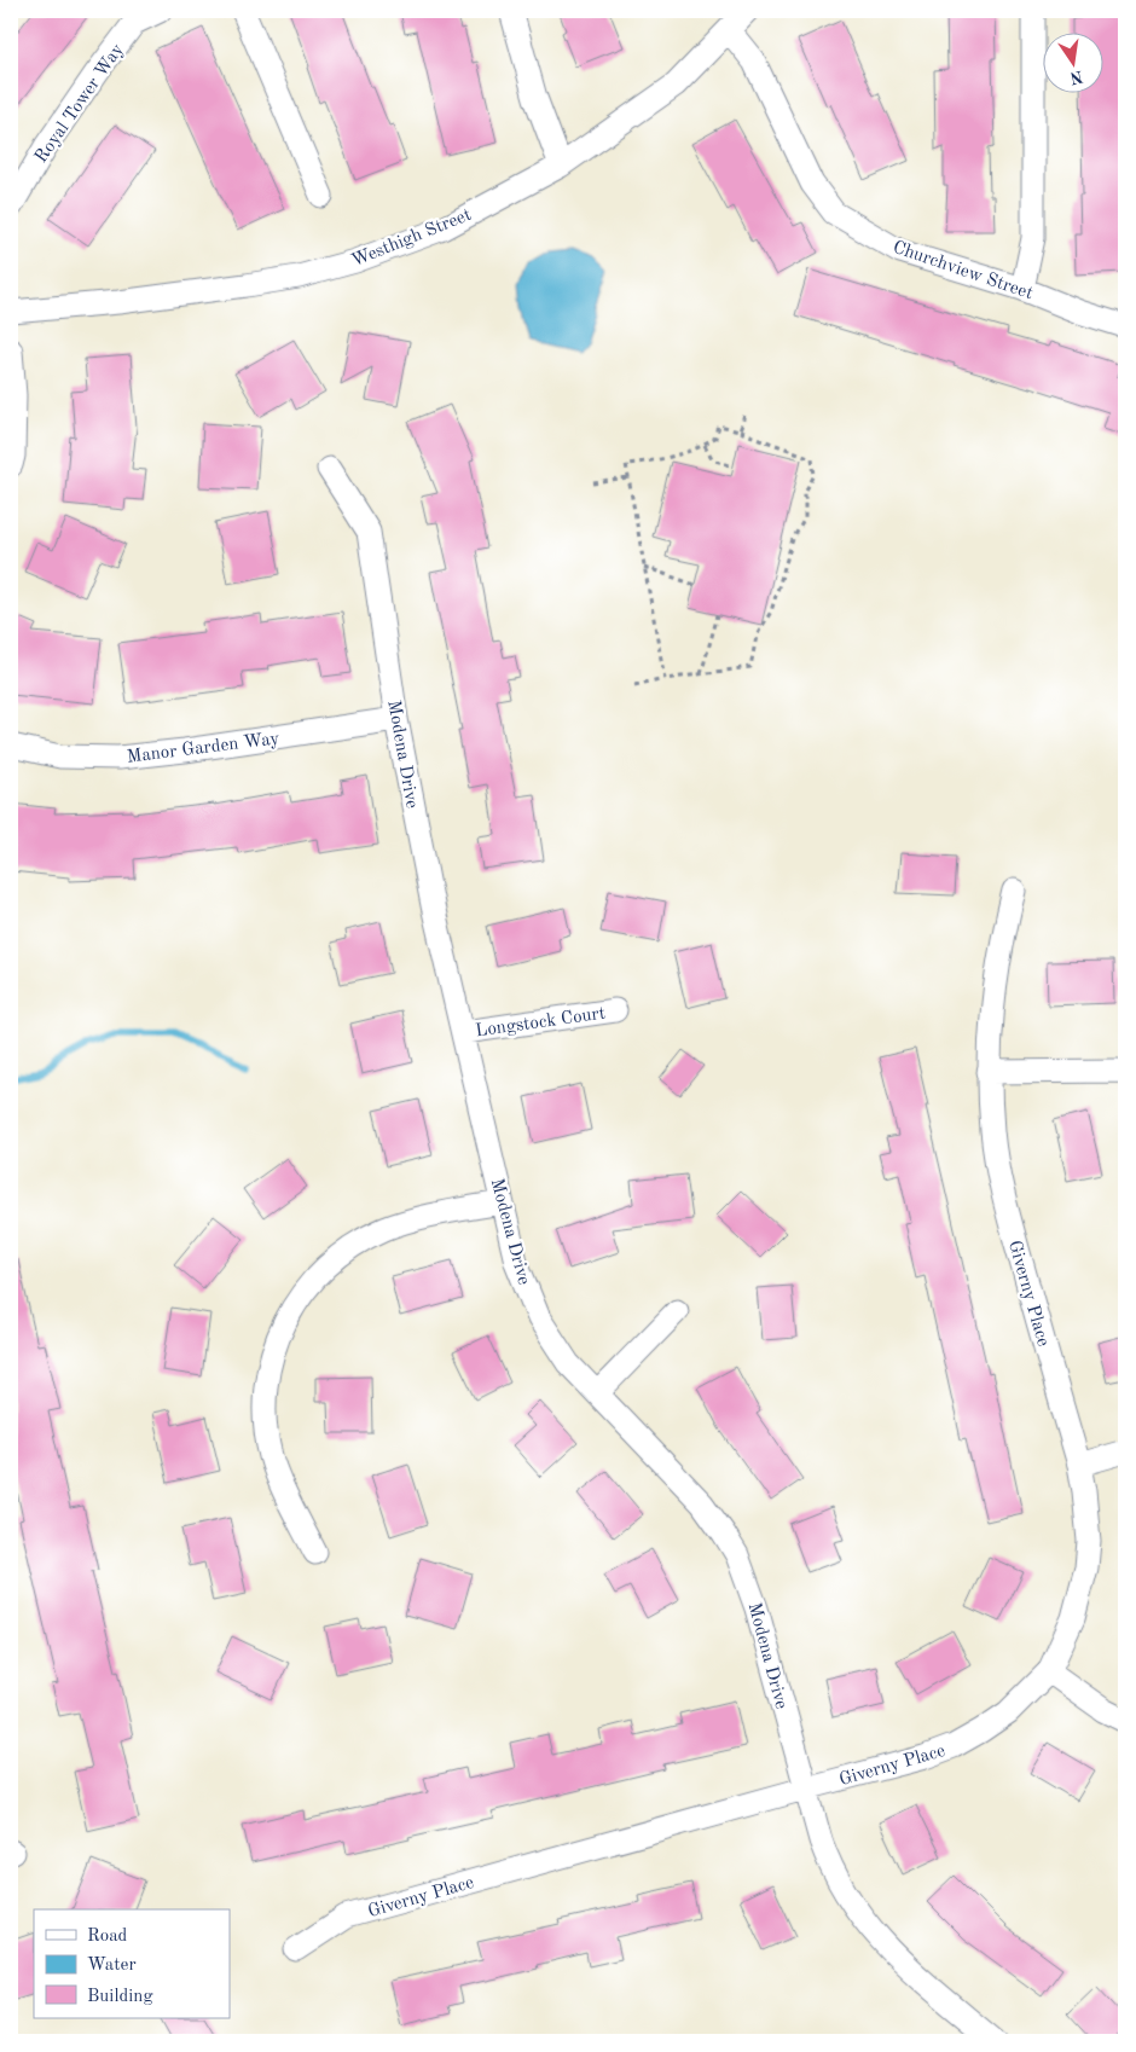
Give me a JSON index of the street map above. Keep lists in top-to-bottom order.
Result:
{
  "streets": {
    "street": [
      "Royal Tower Way",
      "Westhigh Street",
      "Churchview Street",
      "Manor Garden Way",
      "Modena Drive",
      "Longstock Court",
      "Giverny Place"
    ]
  },
  "crossings": [
    ["Westhigh Street", "Churchview Street"],
    ["Manor Garden Way", "Modena Drive"],
    ["Modena Drive", "Longstock Court"],
    ["Modena Drive", "Giverny Place"]
  ],
  "legend": ["Road", "Water", "Building"],
  "north": "bottom"
}
